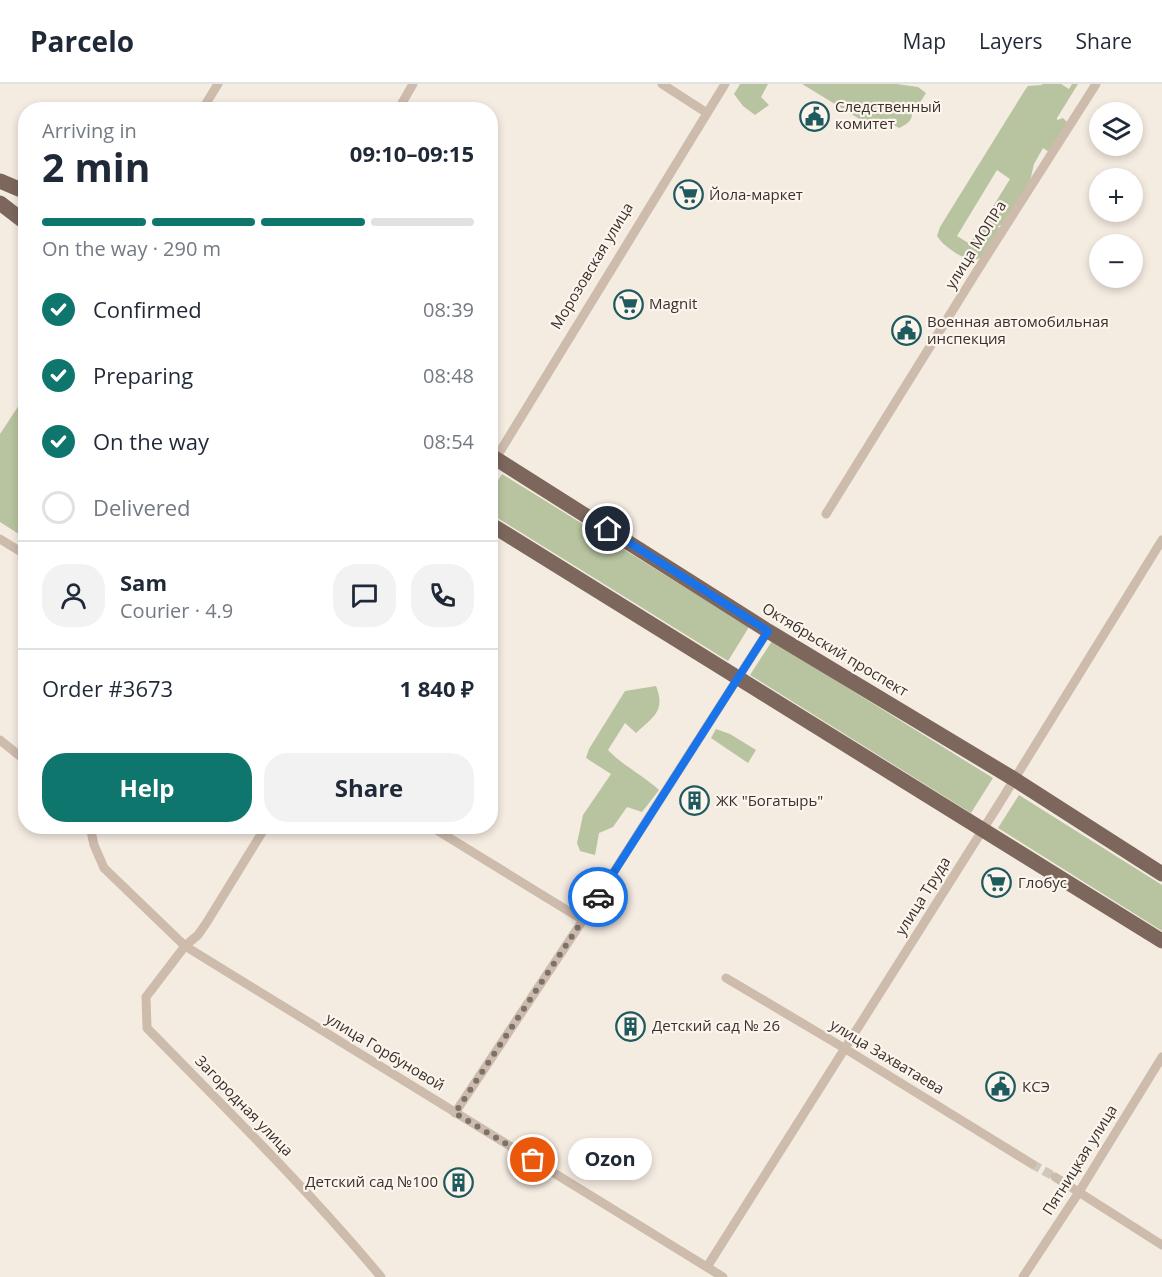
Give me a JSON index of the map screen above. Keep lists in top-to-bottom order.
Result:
{
  "streets": {
    "main road": ["Октябрьский проспект"],
    "street": [
      "улица МОПРа",
      "Морозовская улица",
      "улица Труда",
      "улица Горбуновой",
      "улица Захватаева",
      "Загородная улица",
      "Пятницкая улица"
    ]
  },
  "crossings": [
    ["Октябрьский проспект", "улица Труда"],
    ["улица Труда", "улица Горбуновой"],
    ["улица Труда", "улица Захватаева"],
    ["улица Горбуновой", "Загородная улица"]
  ],
  "places": {
    "public building": ["Следственный комитет", "Военная автомобильная инспекция", "КСЭ"],
    "supermarket": ["Йола-маркет", "Magnit", "Глобус"],
    "building": ["ЖК \"Богатырь\"", "Детский сад № 26", "Детский сад №100"],
    "other": ["Ozon"]
  },
  "page": {
    "header": "Parcelo",
    "nav": ["Map", "Layers", "Share"],
    "map_buttons": ["+", "−"],
    "heading": ["2 min", "Arriving in", "09:10–09:15"],
    "panel": [
      "Sam",
      "Courier · 4.9",
      "Order #3673",
      "1 840 ₽"
    ],
    "bar": "On the way · 290 m",
    "list": [
      ["Confirmed", "08:39"],
      ["Preparing", "08:48"],
      ["On the way", "08:54"],
      "Delivered"
    ],
    "buttons": ["Help", "Share"],
    "bubble": "Ozon"
  }
}
